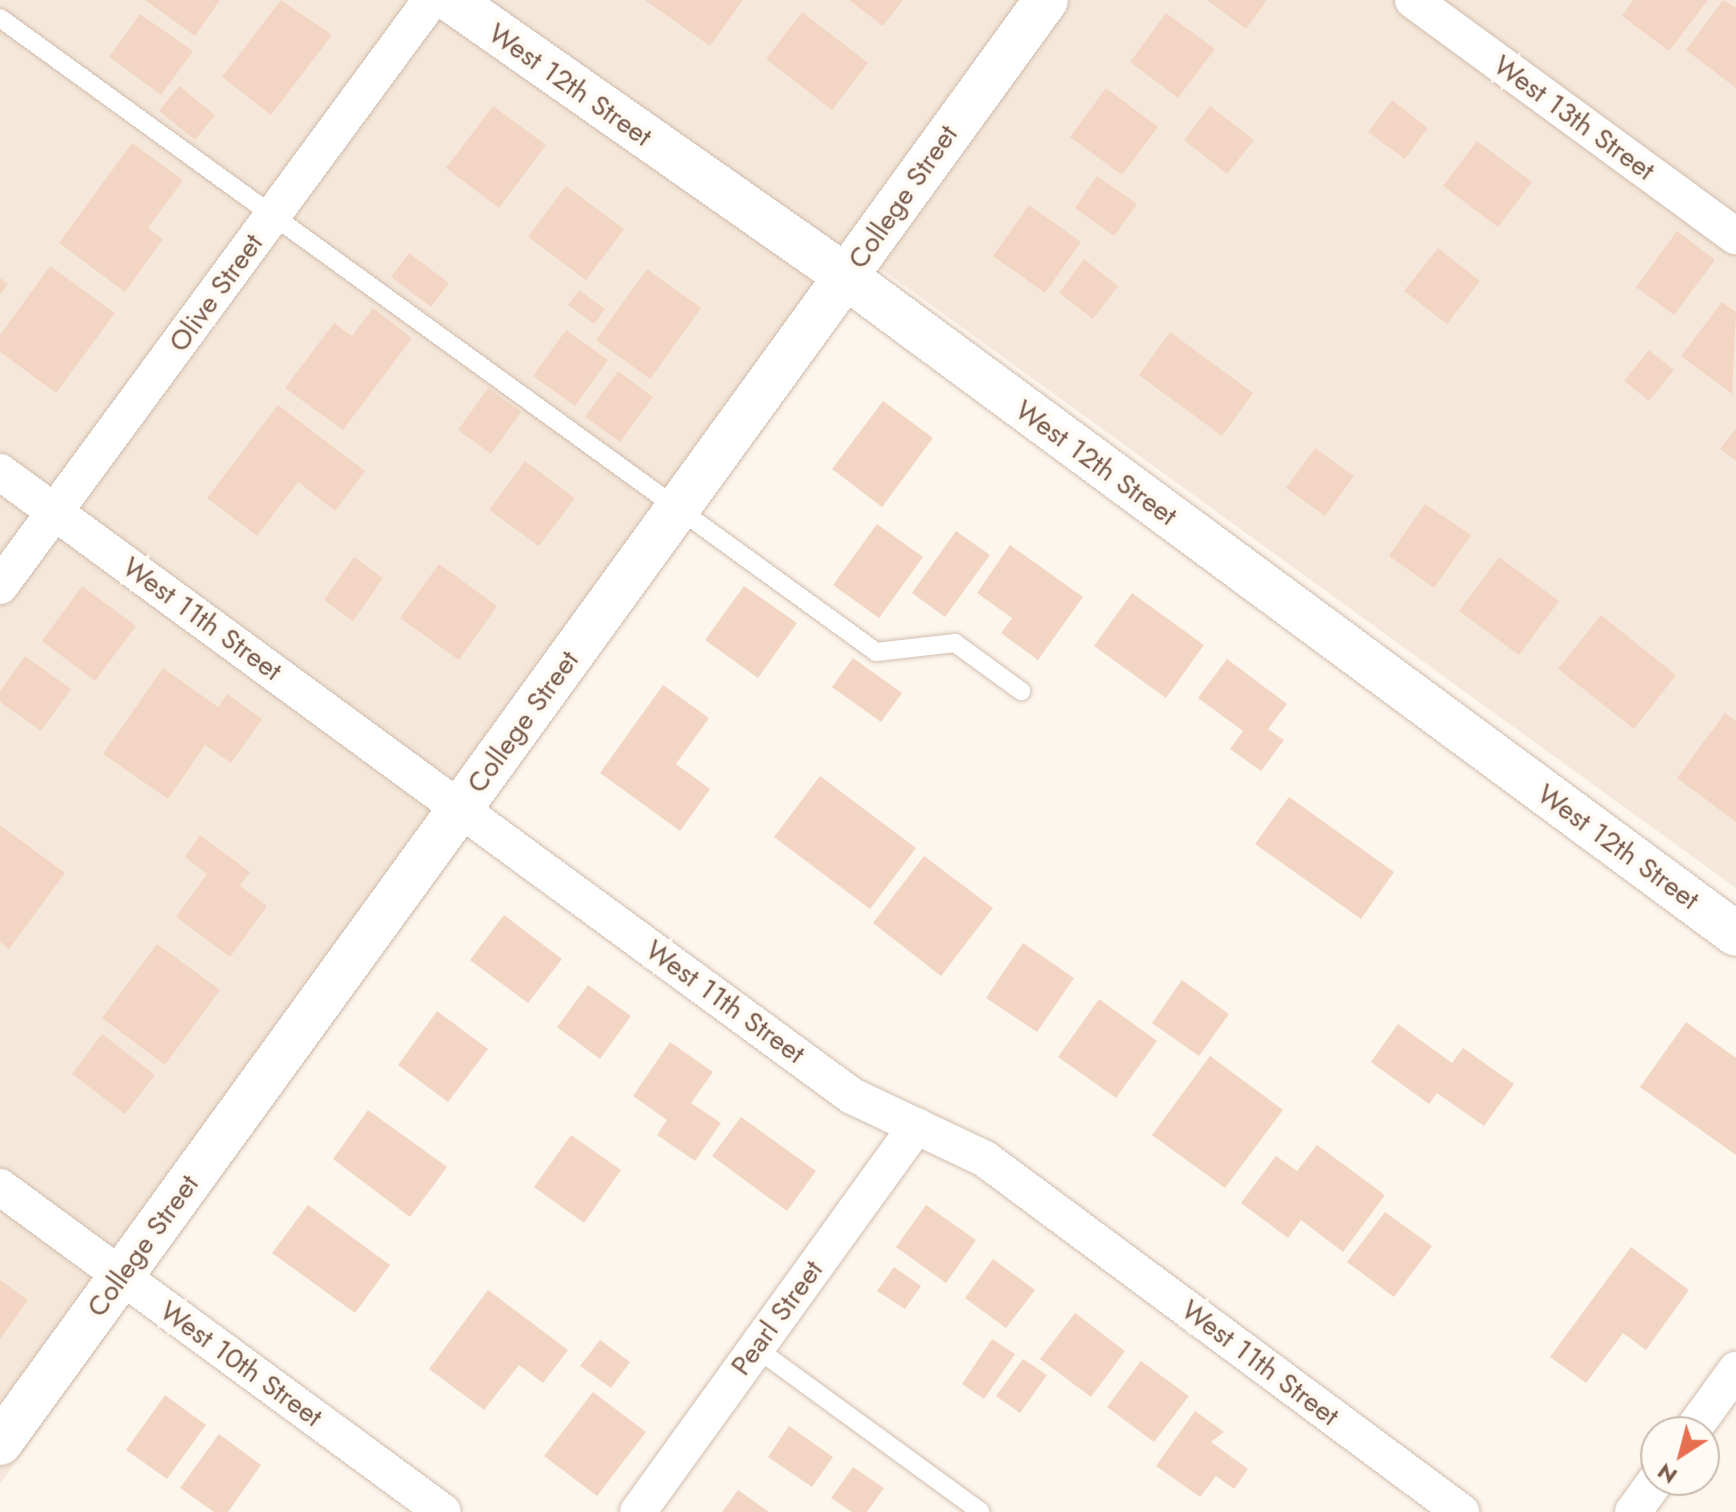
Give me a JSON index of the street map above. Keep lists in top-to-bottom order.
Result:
{
  "streets": {
    "street": [
      "West 12th Street",
      "West 13th Street",
      "College Street",
      "Olive Street",
      "West 11th Street",
      "Pearl Street",
      "West 10th Street"
    ]
  },
  "crossings": [
    ["West 12th Street", "College Street"],
    ["College Street", "West 11th Street"],
    ["College Street", "West 10th Street"],
    ["Olive Street", "West 11th Street"],
    ["West 11th Street", "Pearl Street"]
  ],
  "north": "bottom left"
}
